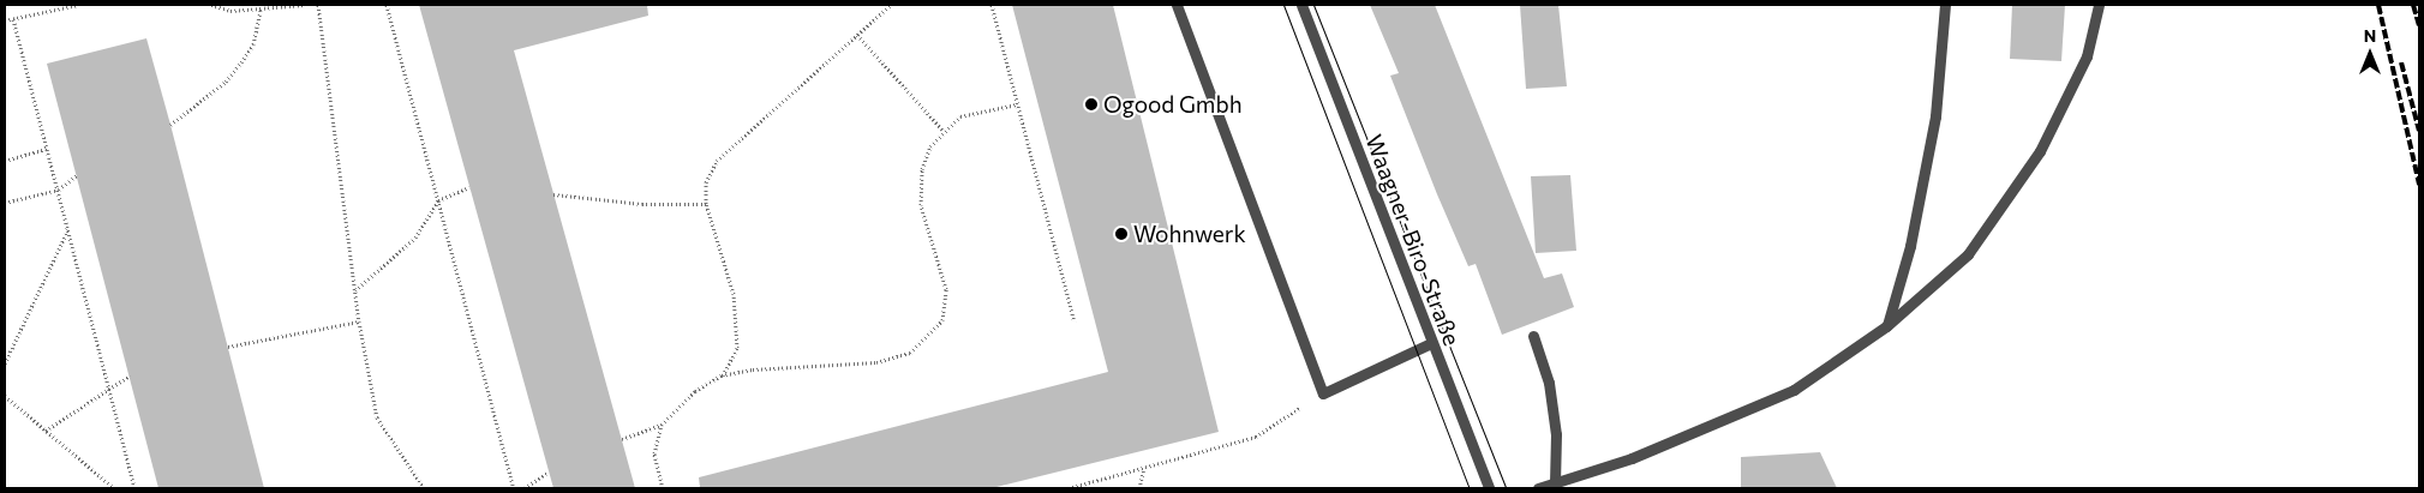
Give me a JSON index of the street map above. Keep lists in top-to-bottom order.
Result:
{
  "streets": {
    "street": ["Waagner-Biro-Straße"]
  },
  "places": ["Ogood Gmbh", "Wohnwerk"],
  "north": "top"
}
